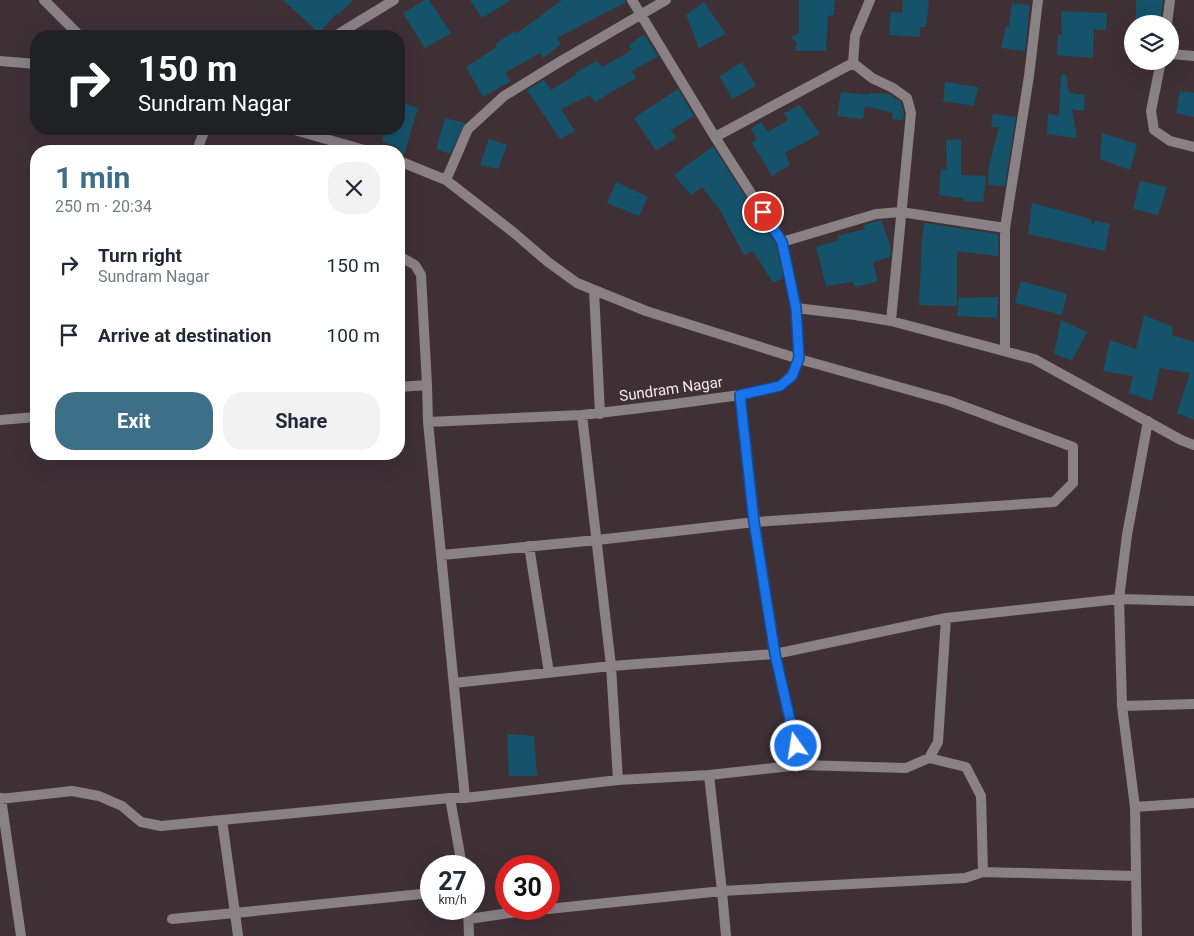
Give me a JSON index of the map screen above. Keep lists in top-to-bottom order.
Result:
{
  "streets": {
    "street": ["Sundram Nagar"]
  },
  "page": {
    "turn": ["150 m", "Sundram Nagar"],
    "heading": ["1 min", "250 m · 20:34"],
    "list": [
      {
        "name": "Turn right",
        "note": "Sundram Nagar",
        "value": "150 m"
      },
      {
        "name": "Arrive at destination",
        "value": "100 m"
      }
    ],
    "buttons": ["Exit", "Share"],
    "speed": "27 km/h",
    "limit": "30"
  }
}
